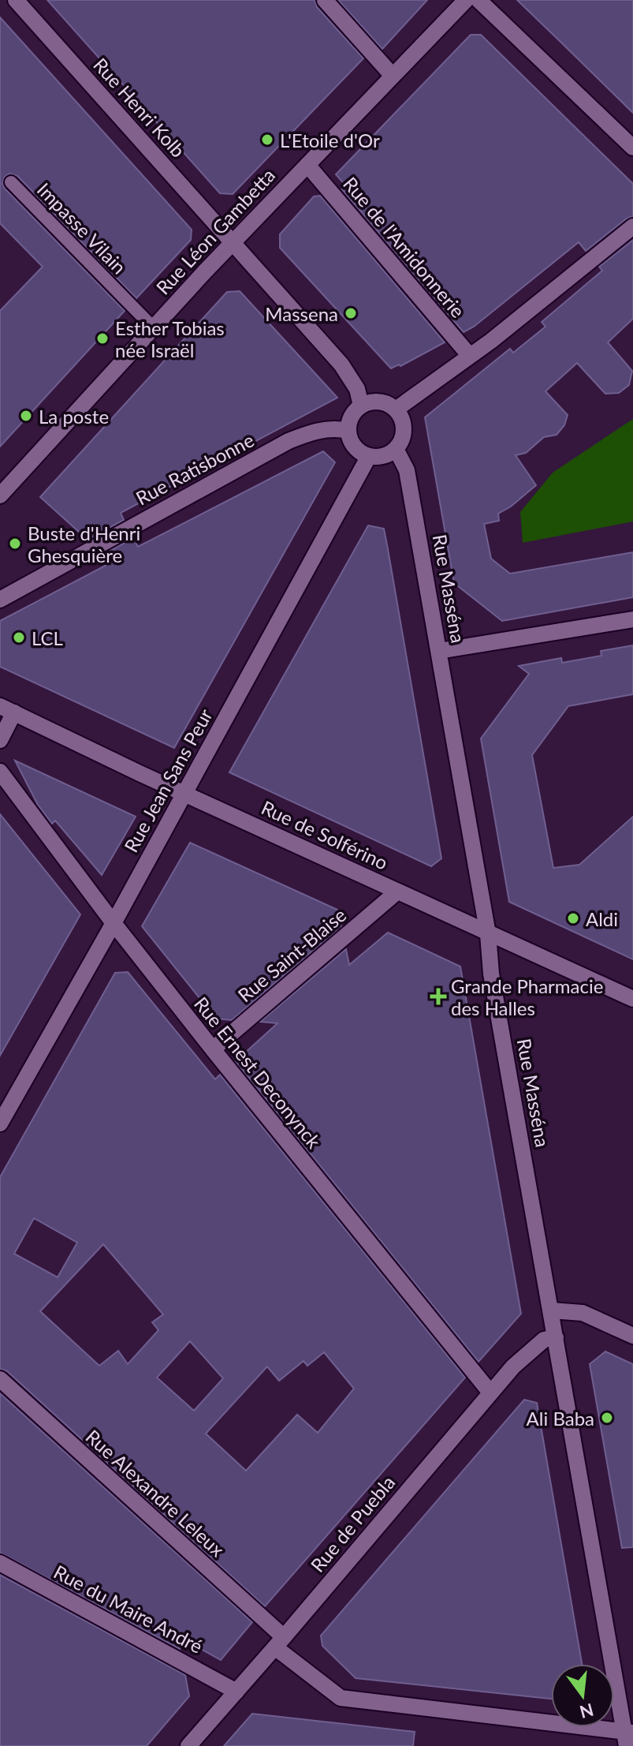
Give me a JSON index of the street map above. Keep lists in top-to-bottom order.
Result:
{
  "streets": {
    "street": [
      "Rue Henri Kolb",
      "Rue Léon Gambetta",
      "Rue de l'Amidonnerie",
      "Rue Ratisbonne",
      "Rue Masséna",
      "Rue Jean Sans Peur",
      "Rue de Solférino",
      "Rue Saint-Blaise",
      "Rue Ernest Deconynck",
      "Rue Alexandre Leleux",
      "Rue de Puebla",
      "Rue du Maire André"
    ],
    "lane": ["Impasse Vilain"]
  },
  "crossings": [
    ["Rue Henri Kolb", "Rue Léon Gambetta"],
    ["Impasse Vilain", "Rue Léon Gambetta"],
    ["Rue Léon Gambetta", "Rue de l'Amidonnerie"],
    ["Rue Ratisbonne", "Rue Masséna"],
    ["Rue Ratisbonne", "Rue Jean Sans Peur"],
    ["Rue Masséna", "Rue Jean Sans Peur"],
    ["Rue Masséna", "Rue de Solférino"],
    ["Rue Masséna", "Rue Alexandre Leleux"],
    ["Rue Masséna", "Rue de Puebla"],
    ["Rue Jean Sans Peur", "Rue de Solférino"],
    ["Rue Jean Sans Peur", "Rue Ernest Deconynck"],
    ["Rue de Solférino", "Rue Saint-Blaise"],
    ["Rue Saint-Blaise", "Rue Ernest Deconynck"],
    ["Rue Ernest Deconynck", "Rue de Puebla"],
    ["Rue Alexandre Leleux", "Rue de Puebla"],
    ["Rue de Puebla", "Rue du Maire André"]
  ],
  "places": {
    "other": [
      "L'Etoile d'Or",
      "Massena",
      "Esther Tobias née Israël",
      "La poste",
      "Buste d'Henri Ghesquière",
      "LCL",
      "Aldi",
      "Ali Baba"
    ],
    "health": ["Grande Pharmacie des Halles"]
  },
  "north": "bottom"
}
